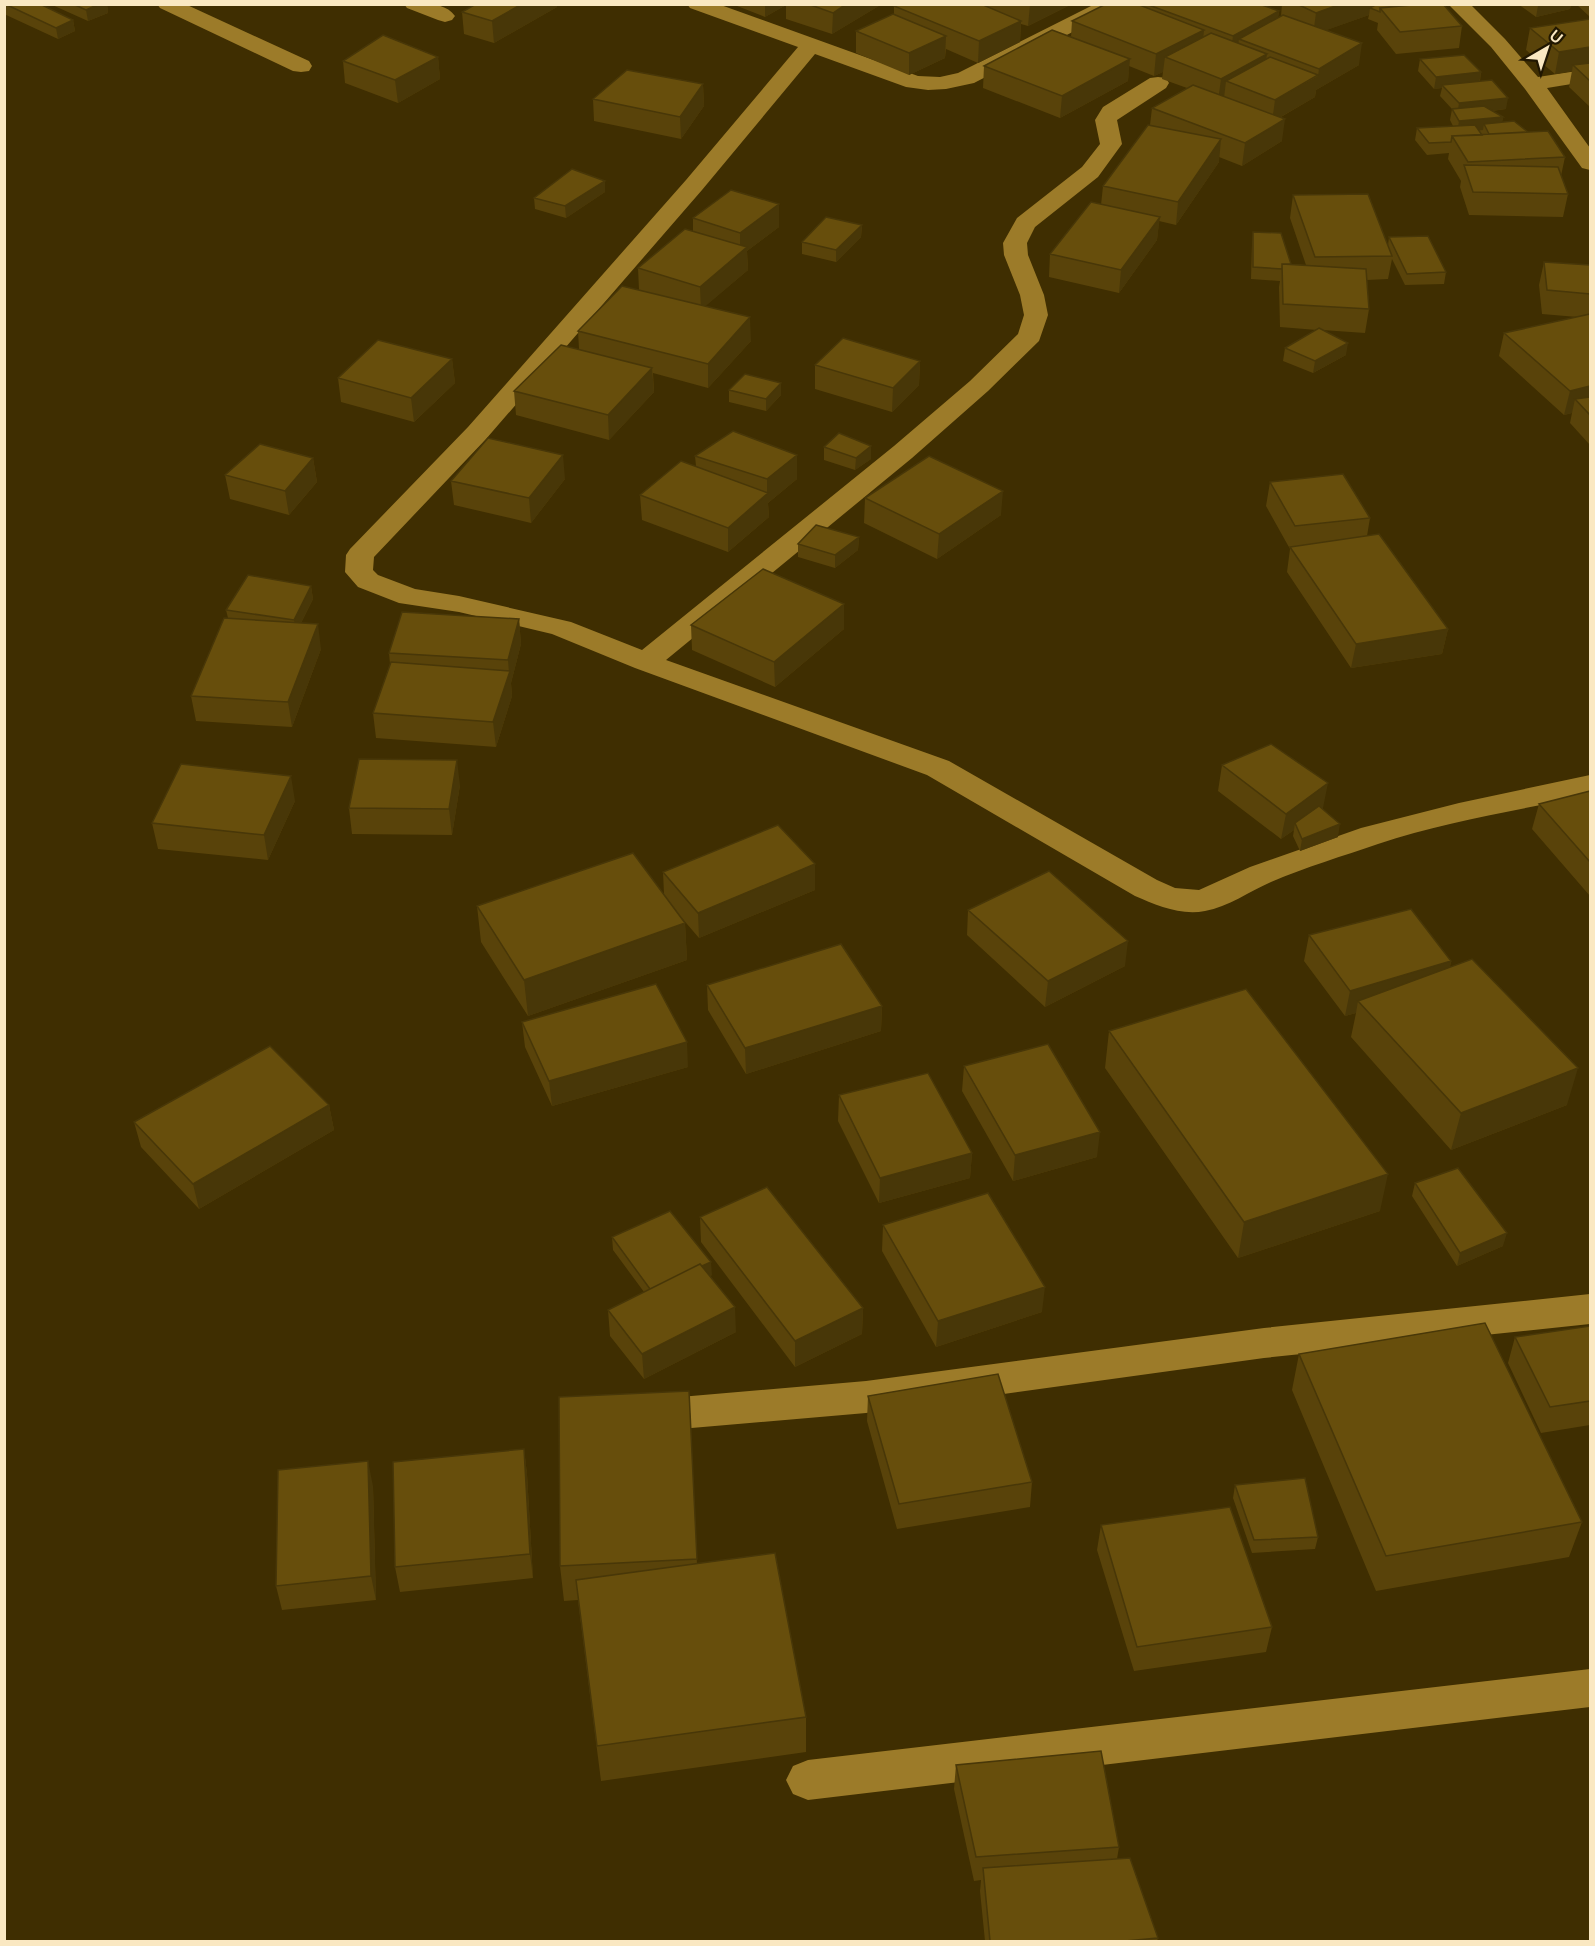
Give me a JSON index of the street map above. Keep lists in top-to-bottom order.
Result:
{
  "north": "top right"
}
